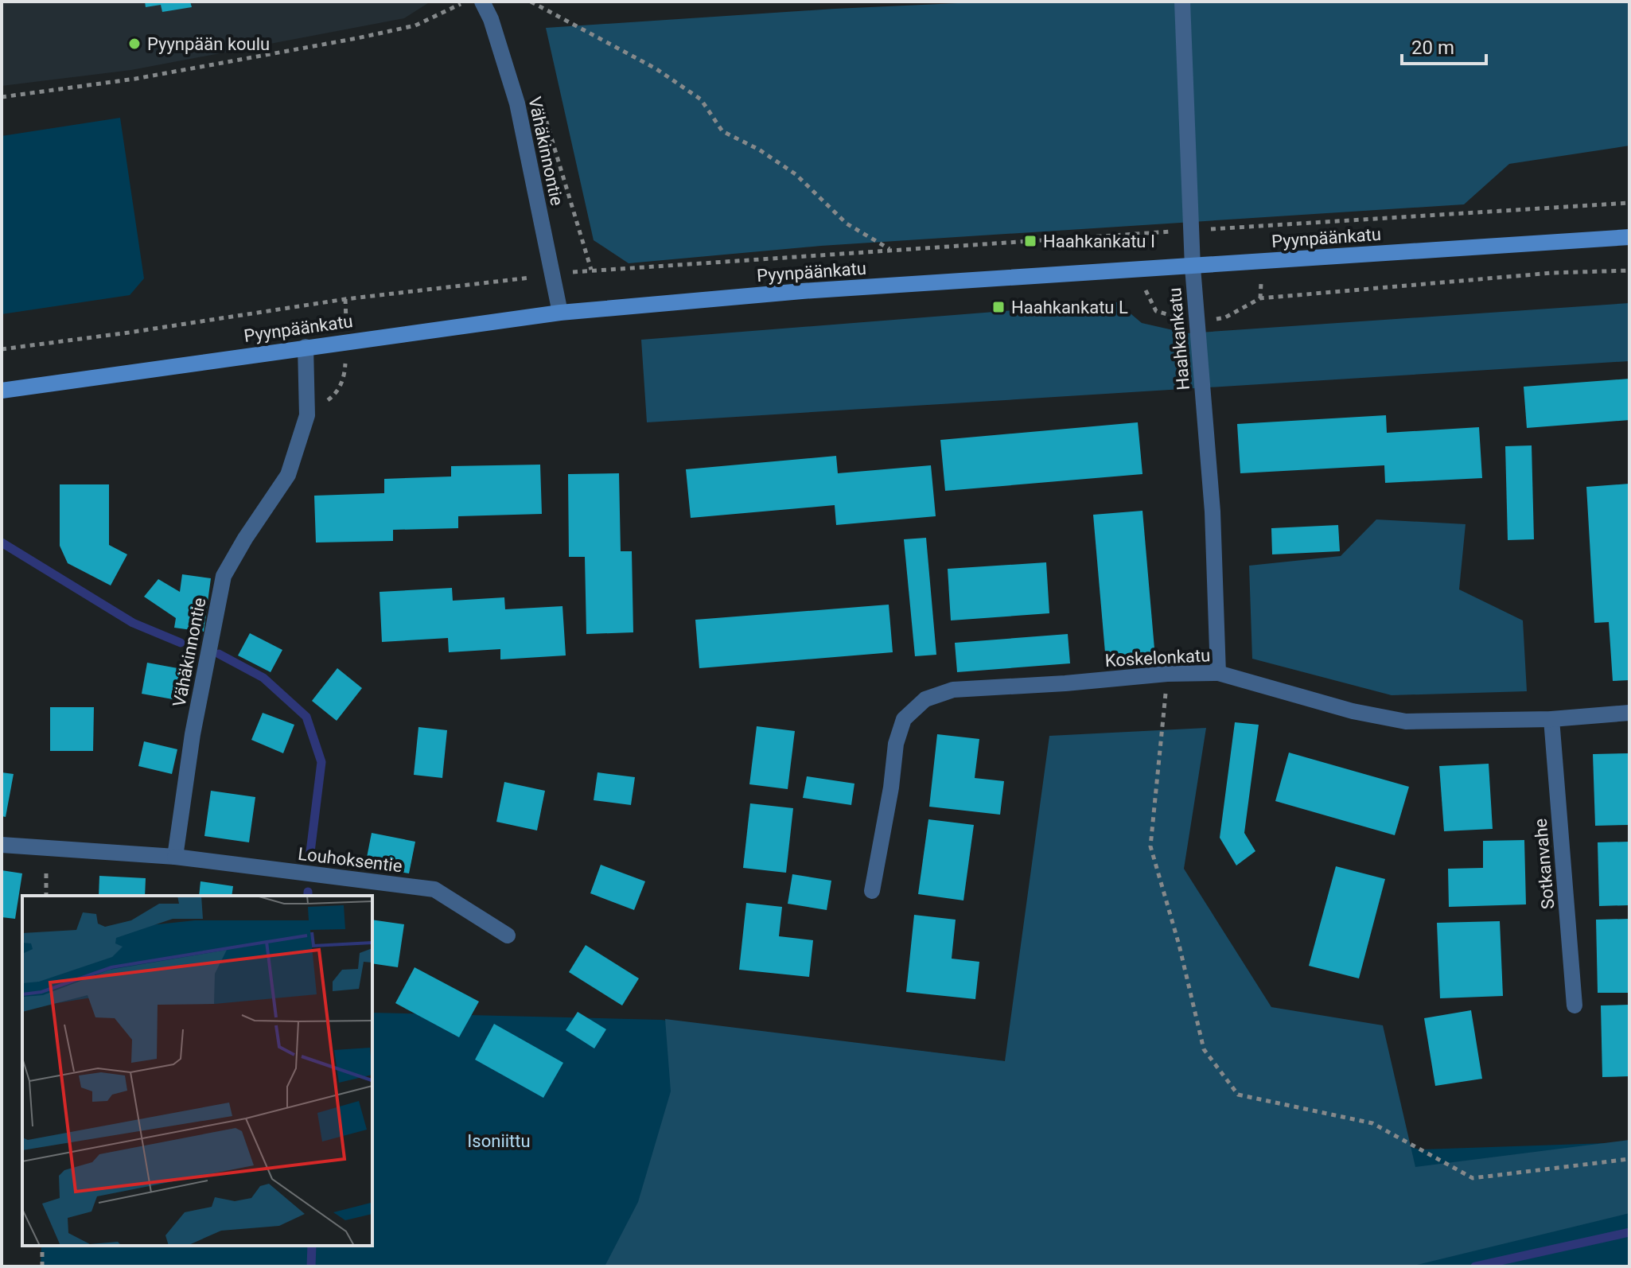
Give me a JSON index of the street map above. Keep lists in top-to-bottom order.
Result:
{
  "streets": {
    "main road": ["Pyynpäänkatu"],
    "street": [
      "Vähäkinnontie",
      "Haahkankatu",
      "Koskelonkatu",
      "Louhoksentie",
      "Sotkanvahe"
    ]
  },
  "crossings": [
    ["Vähäkinnontie", "Pyynpäänkatu"],
    ["Vähäkinnontie", "Louhoksentie"],
    ["Pyynpäänkatu", "Haahkankatu"],
    ["Haahkankatu", "Koskelonkatu"],
    ["Koskelonkatu", "Sotkanvahe"]
  ],
  "parks": ["Isoniittu"],
  "places": {
    "other": ["Pyynpään koulu"],
    "transit": ["Haahkankatu I", "Haahkankatu L"]
  },
  "scale_bar": "20 m"
}
